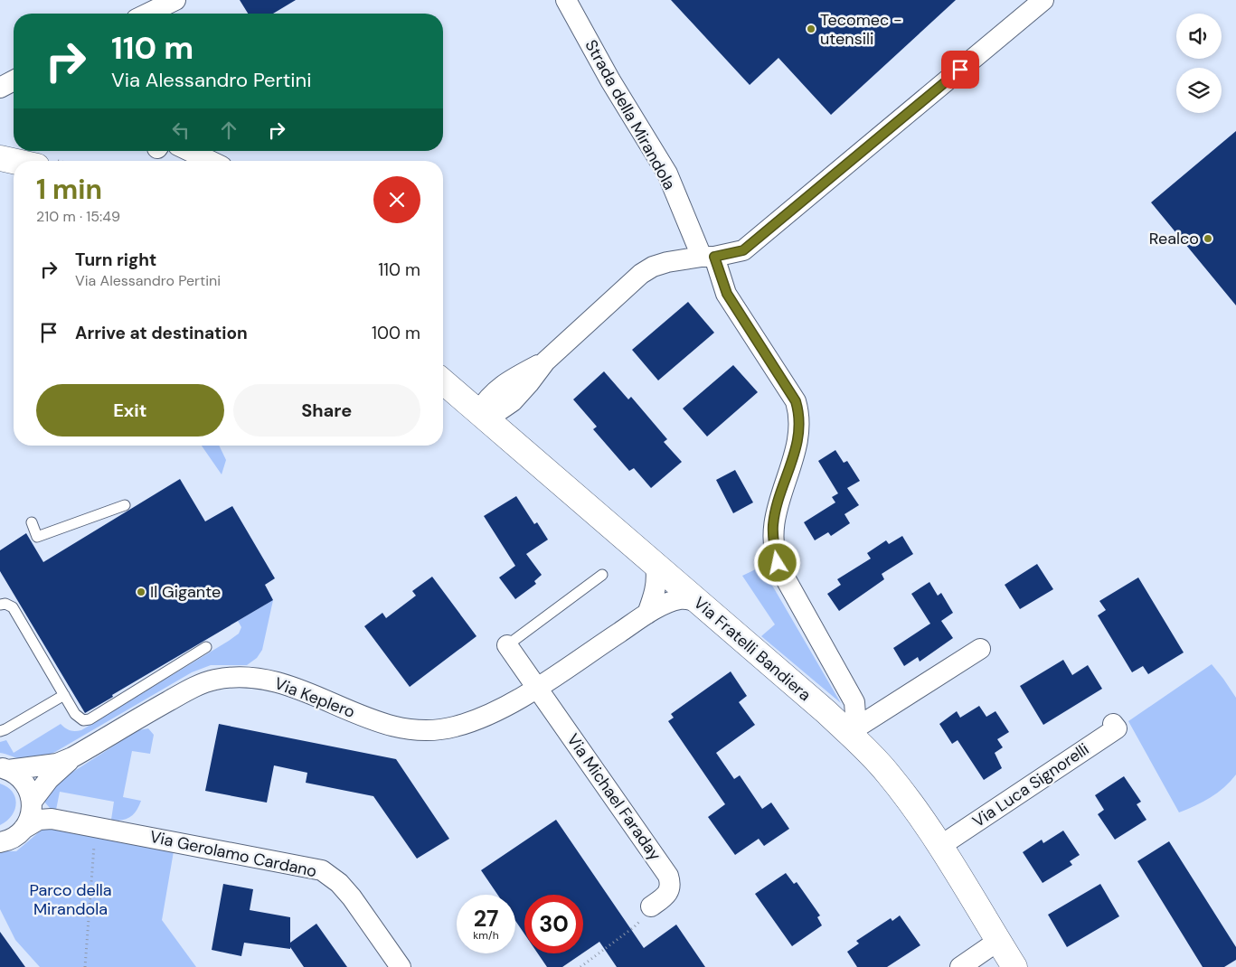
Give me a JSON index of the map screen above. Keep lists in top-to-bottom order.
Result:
{
  "streets": {
    "street": [
      "Strada della Mirandola",
      "Via Fratelli Bandiera",
      "Via Keplero",
      "Via Luca Signorelli",
      "Via Michael Faraday",
      "Via Gerolamo Cardano"
    ]
  },
  "crossings": [
    ["Strada della Mirandola", "Via Fratelli Bandiera"],
    ["Via Fratelli Bandiera", "Via Keplero"],
    ["Via Fratelli Bandiera", "Via Luca Signorelli"],
    ["Via Keplero", "Via Michael Faraday"]
  ],
  "parks": ["Parco della Mirandola"],
  "places": ["Tecomec - utensili", "Realco", "Il Gigante"],
  "page": {
    "turn": ["110 m", "Via Alessandro Pertini"],
    "heading": ["1 min", "210 m · 15:49"],
    "list": [
      {
        "name": "Turn right",
        "note": "Via Alessandro Pertini",
        "value": "110 m"
      },
      {
        "name": "Arrive at destination",
        "value": "100 m"
      }
    ],
    "buttons": ["Exit", "Share"],
    "speed": "27 km/h",
    "limit": "30"
  }
}
